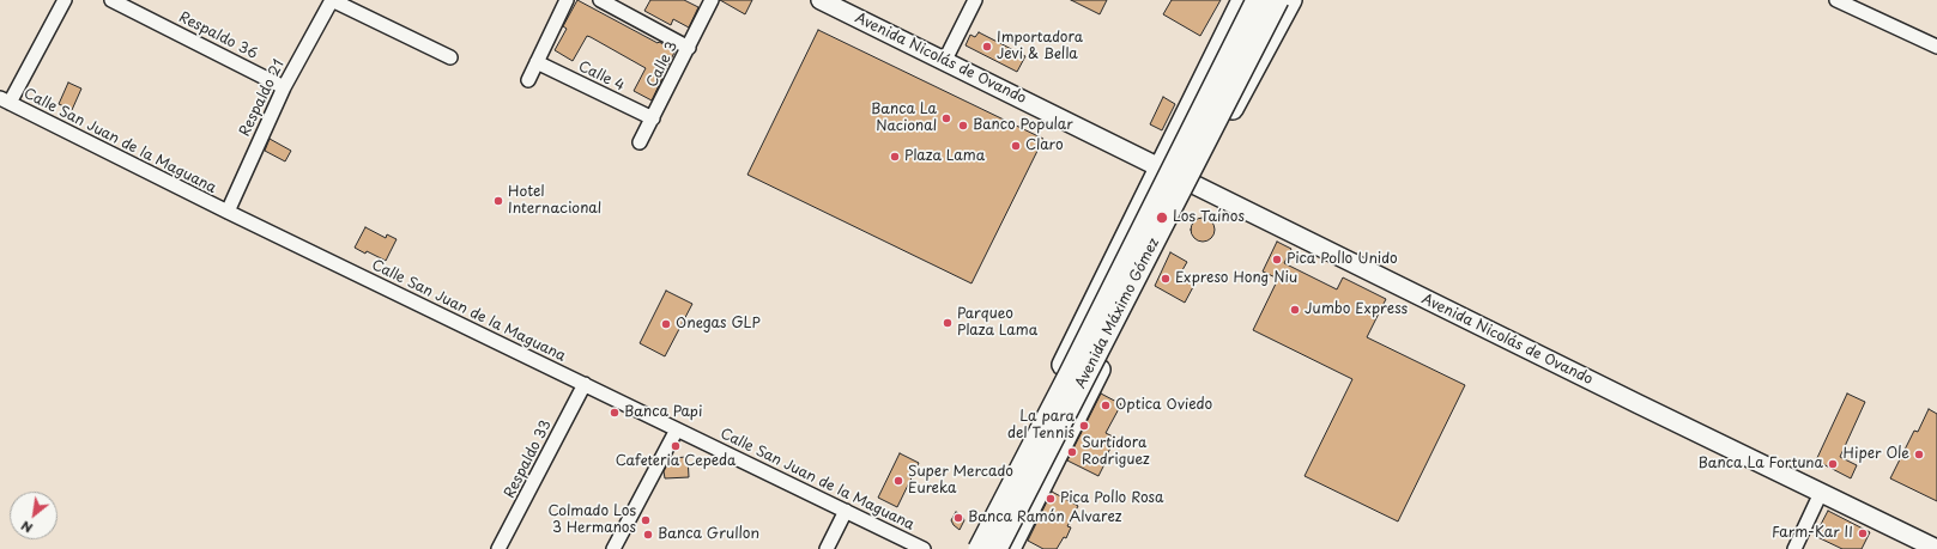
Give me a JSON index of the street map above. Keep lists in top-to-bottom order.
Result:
{
  "streets": {
    "main road": ["Avenida Máximo Gómez"],
    "street": [
      "Respaldo 36",
      "Avenida Nicolás de Ovando",
      "Calle 3",
      "Calle 4",
      "Respaldo 21",
      "Calle San Juan de la Maguana",
      "Respaldo 33"
    ]
  },
  "crossings": [
    ["Respaldo 36", "Respaldo 21"],
    ["Calle 3", "Calle 4"],
    ["Respaldo 21", "Calle San Juan de la Maguana"],
    ["Calle San Juan de la Maguana", "Respaldo 33"]
  ],
  "places": [
    "Importadora Jevi & Bella",
    "Banca La Nacional",
    "Banco Popular",
    "Claro",
    "Plaza Lama",
    "Hotel Internacional",
    "Los Taínos",
    "Pica Pollo Unido",
    "Expreso Hong Niu",
    "Jumbo Express",
    "Parqueo Plaza Lama",
    "Onegas GLP",
    "Optica Oviedo",
    "Banca Papi",
    "La para del Tennis",
    "Cafeteria Cepeda",
    "Surtidora Rodriguez",
    "Hiper Ole",
    "Banca La Fortuna",
    "Super Mercado Eureka",
    "Pica Pollo Rosa",
    "Banca Ramón Alvarez",
    "Colmado Los 3 Hermanos",
    "Farm-Kar II",
    "Banca Grullon"
  ],
  "north": "bottom left"
}
